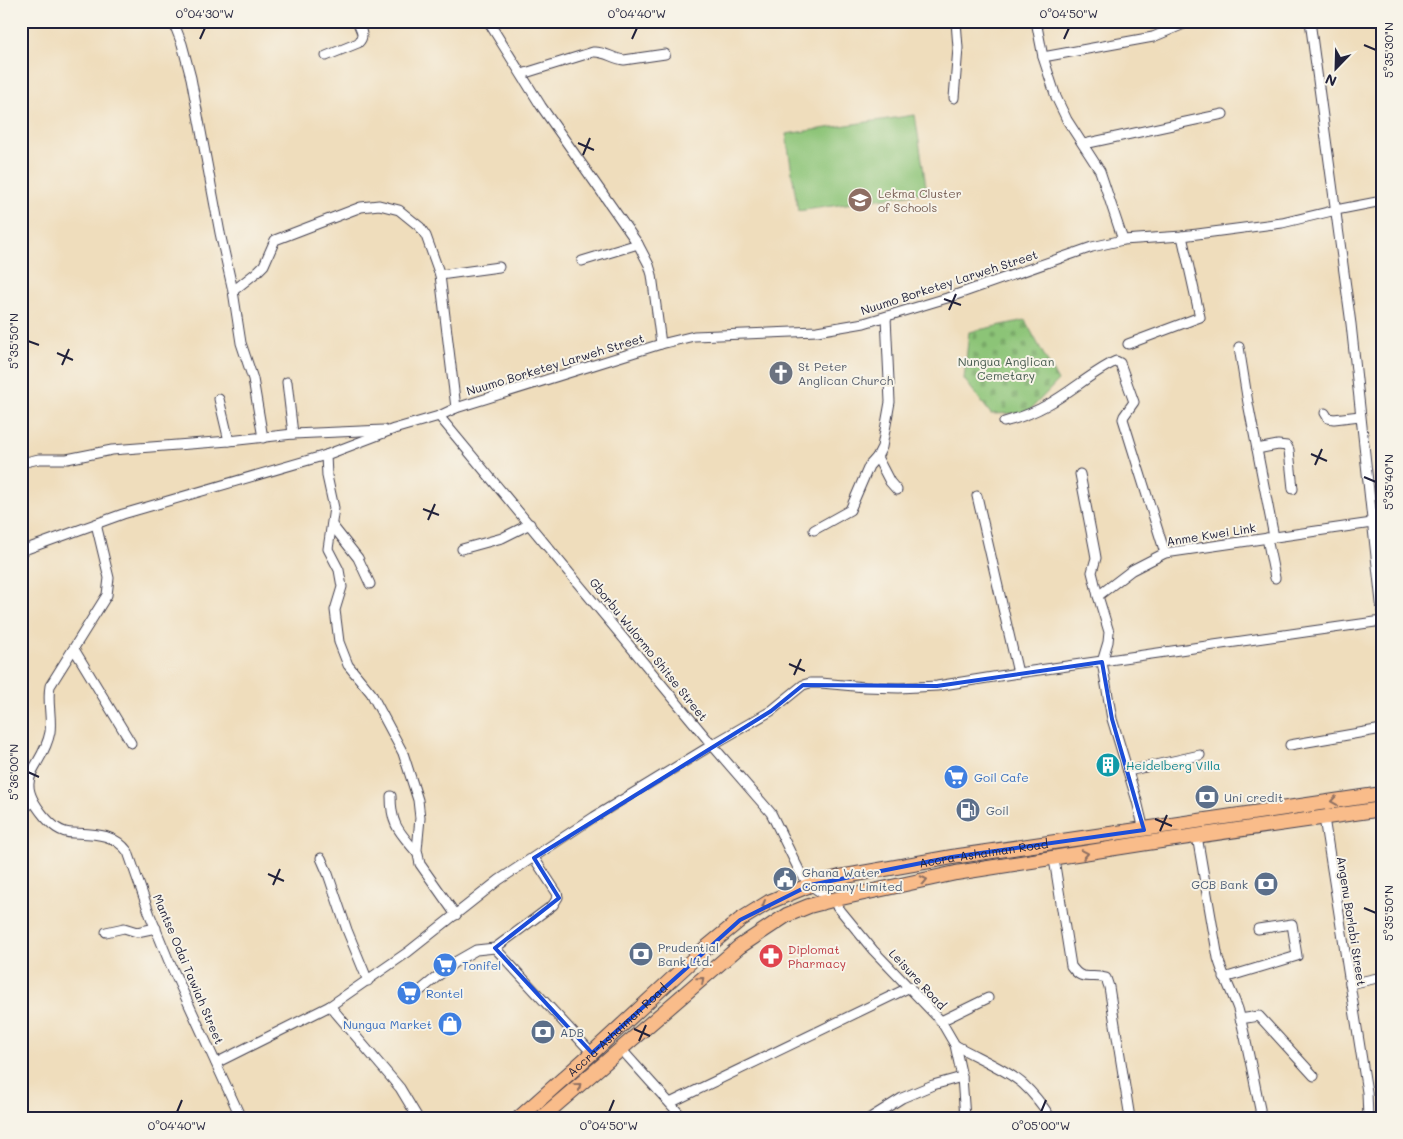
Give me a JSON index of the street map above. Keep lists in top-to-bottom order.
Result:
{
  "streets": {
    "main road": ["Accra-Ashaiman Road"],
    "street": [
      "Nuumo Borketey Larweh Street",
      "Anme Kwei Link",
      "Gborbu Wulormo Shitse Street",
      "Angenu Borlabi Street",
      "Mantse Odai Tawiah Street",
      "Leisure Road"
    ]
  },
  "crossings": [
    ["Nuumo Borketey Larweh Street", "Gborbu Wulormo Shitse Street"],
    ["Gborbu Wulormo Shitse Street", "Accra-Ashaiman Road"],
    ["Gborbu Wulormo Shitse Street", "Leisure Road"],
    ["Accra-Ashaiman Road", "Angenu Borlabi Street"],
    ["Accra-Ashaiman Road", "Leisure Road"]
  ],
  "parks": ["Nungua Anglican Cemetary"],
  "places": {
    "school or university": ["Lekma Cluster of Schools"],
    "church": ["St Peter Anglican Church"],
    "building": ["Heidelberg Villa"],
    "supermarket": ["Goil Cafe", "Tonifel", "Rontel"],
    "bank": [
      "Uni credit",
      "GCB Bank",
      "Prudential Bank Ltd.",
      "ADB"
    ],
    "fuel station": ["Goil"],
    "public building": ["Ghana Water Company Limited"],
    "pharmacy": ["Diplomat Pharmacy"],
    "shop": ["Nungua Market"]
  },
  "north": "bottom left",
  "coordinates": [
    "0°04'30\"W",
    "0°04'40\"W",
    "0°04'50\"W",
    "5°35'30\"N",
    "5°35'50\"N",
    "5°35'40\"N",
    "5°36'00\"N",
    "0°05'00\"W"
  ]
}
